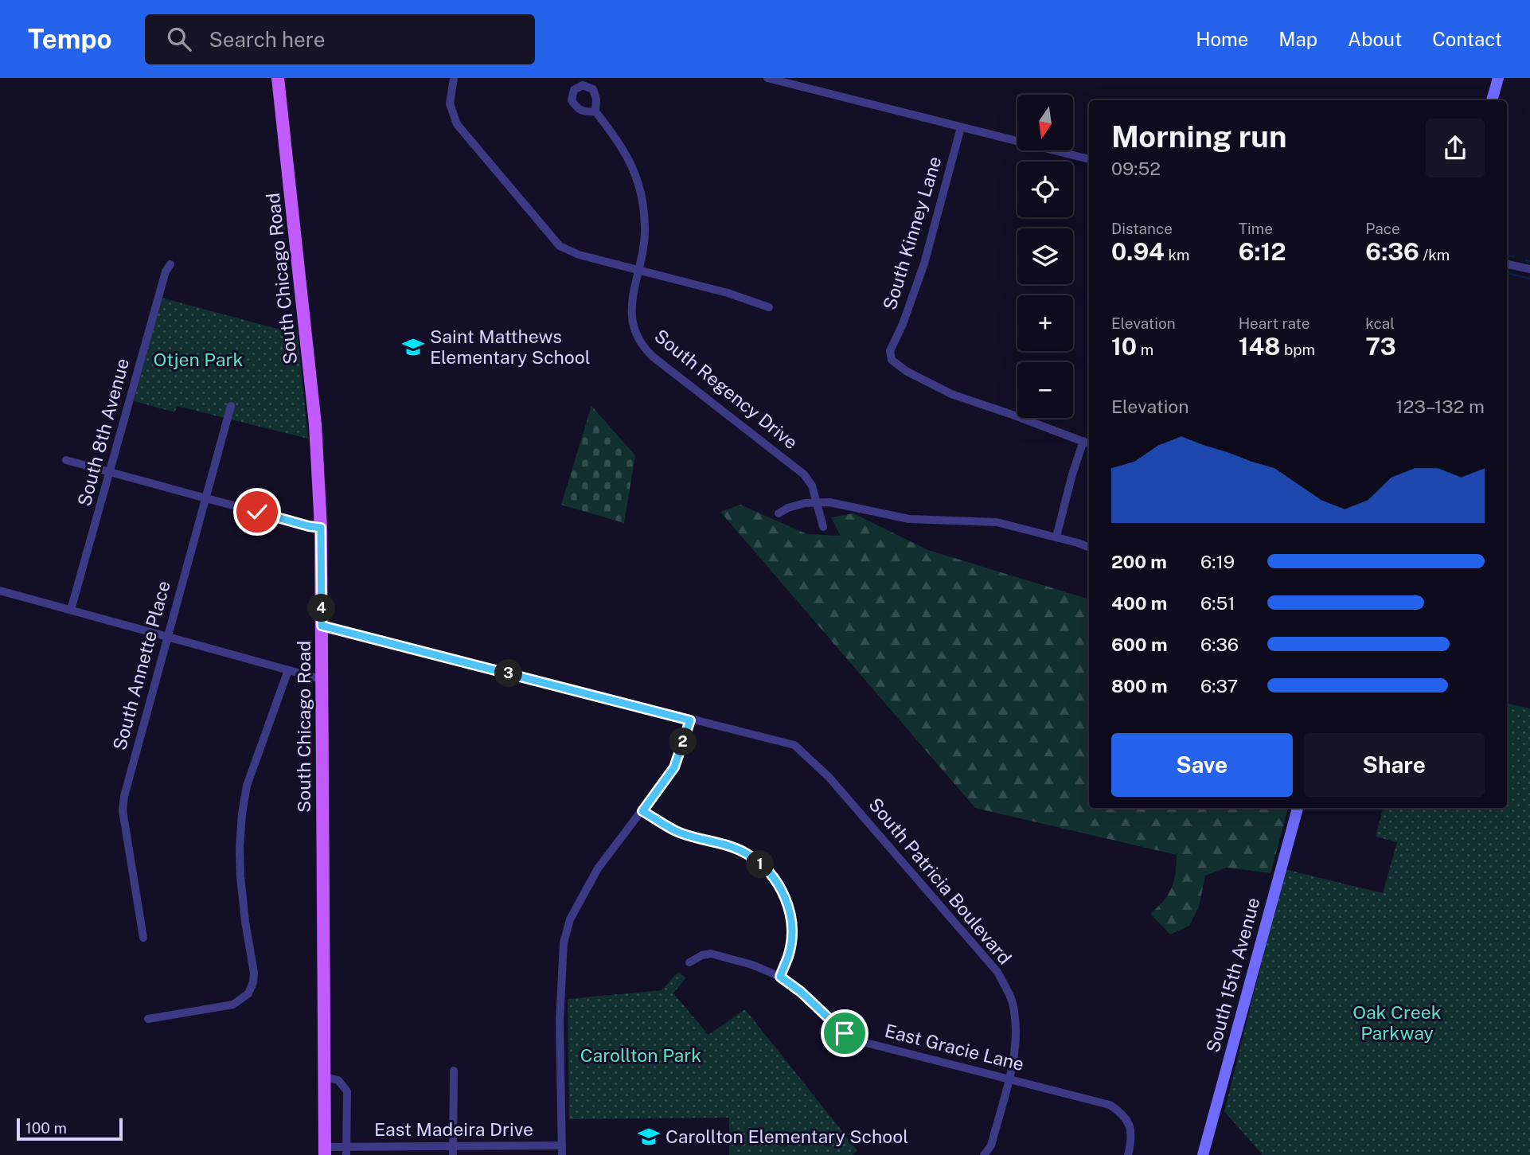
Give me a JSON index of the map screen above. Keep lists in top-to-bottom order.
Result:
{
  "streets": {
    "main road": ["South Chicago Road"],
    "street": [
      "South Kinney Lane",
      "South Regency Drive",
      "South 8th Avenue",
      "South Annette Place",
      "South Patricia Boulevard",
      "South 15th Avenue",
      "East Gracie Lane",
      "East Madeira Drive"
    ]
  },
  "crossings": [
    ["South Chicago Road", "East Madeira Drive"],
    ["South Patricia Boulevard", "East Gracie Lane"]
  ],
  "parks": ["Otjen Park", "Oak Creek Parkway", "Carollton Park"],
  "places": {
    "school or university": ["Saint Matthews Elementary School", "Carollton Elementary School"]
  },
  "scale_bar": "100 m",
  "north": "bottom",
  "page": {
    "header": "Tempo",
    "search": "Search here",
    "nav": [
      "Home",
      "Map",
      "About",
      "Contact"
    ],
    "map_buttons": ["+", "−"],
    "heading": ["Morning run", "09:52"],
    "stats": [
      ["Distance", "0.94 km"],
      ["Time", "6:12"],
      ["Pace", "6:36 /km"],
      ["Elevation", "10 m"],
      ["Heart rate", "148 bpm"],
      ["kcal", "73"]
    ],
    "chart": ["Elevation", "123–132 m"],
    "list": [
      {
        "name": "200 m",
        "note": "6:19"
      },
      {
        "name": "400 m",
        "note": "6:51"
      },
      {
        "name": "600 m",
        "note": "6:36"
      },
      {
        "name": "800 m",
        "note": "6:37"
      }
    ],
    "pins": [
      "4",
      "3",
      "2",
      "1"
    ],
    "buttons": ["Save", "Share"],
    "scale": "100 m"
  }
}
